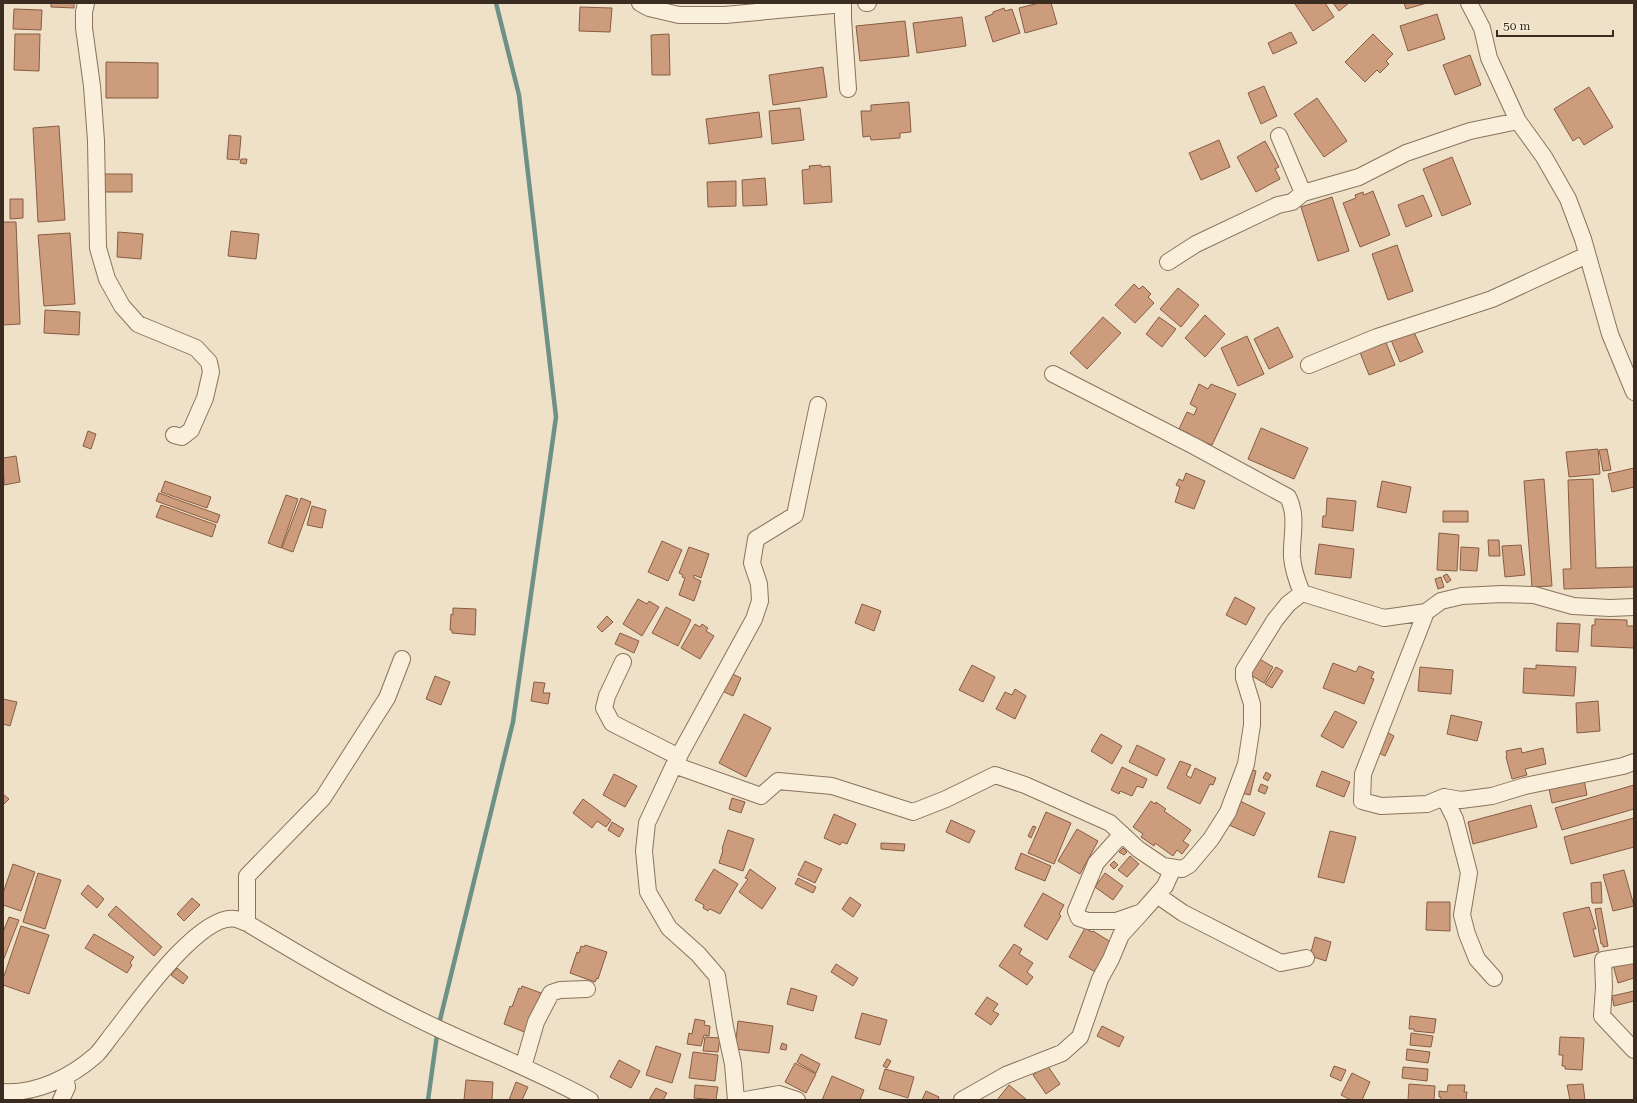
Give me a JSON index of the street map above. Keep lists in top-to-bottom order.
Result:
{
  "scale_bar": "50 m"
}
